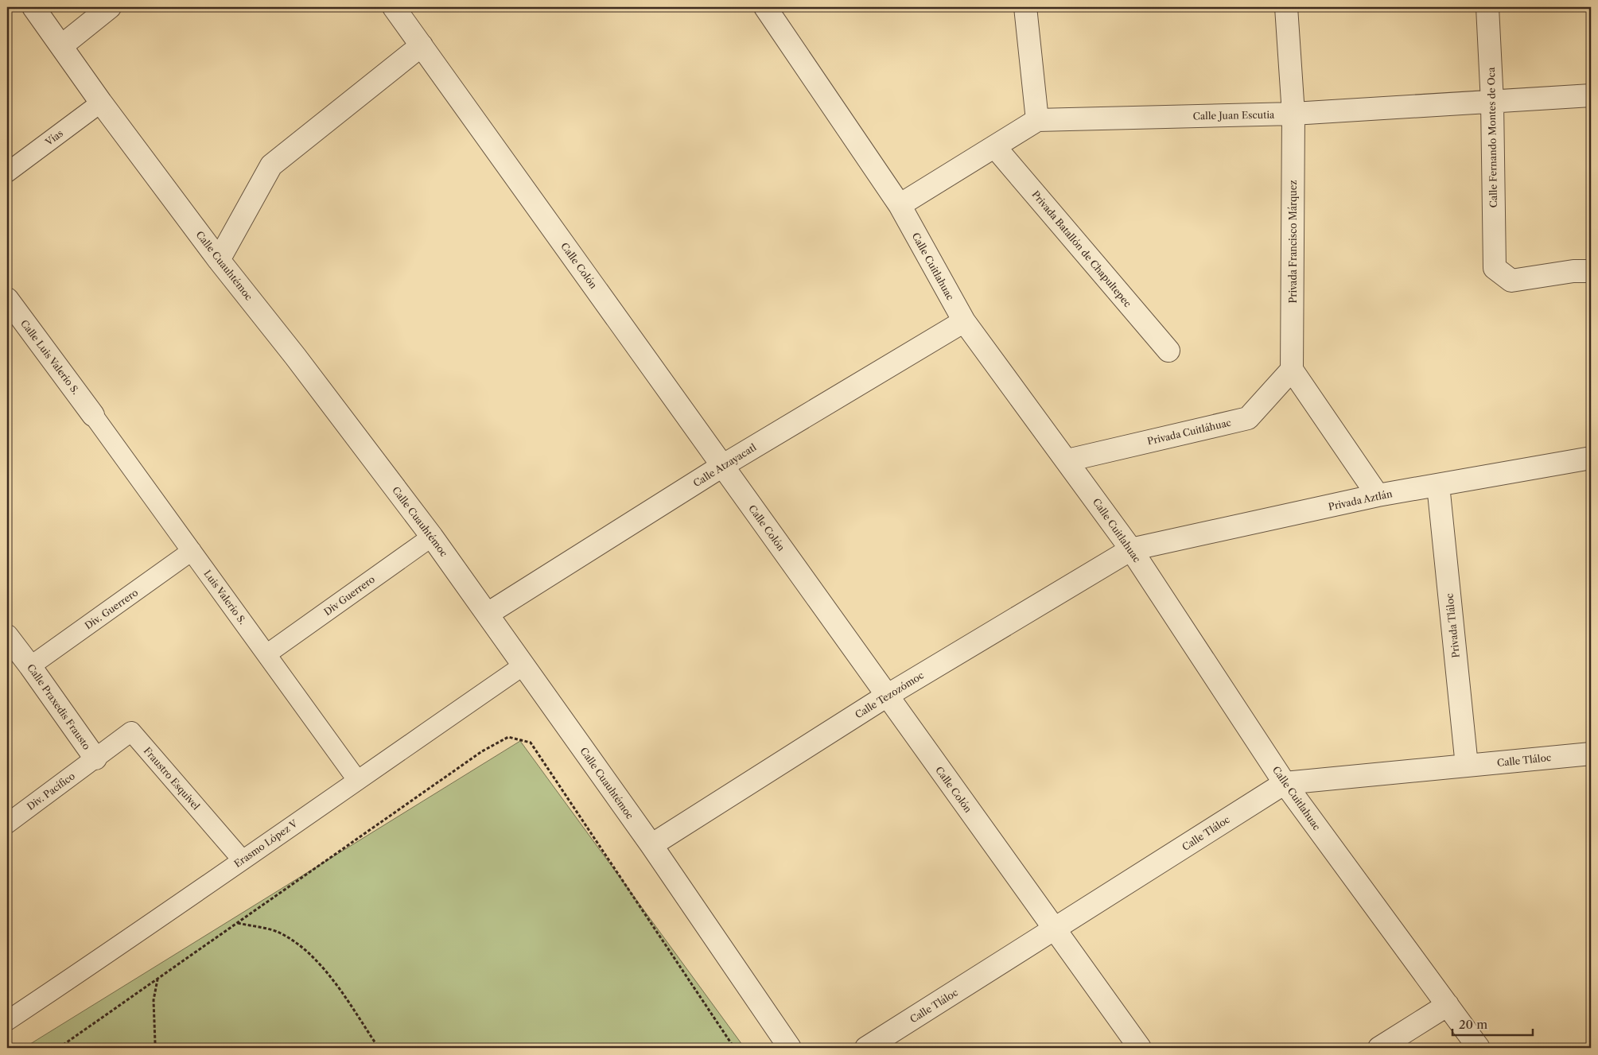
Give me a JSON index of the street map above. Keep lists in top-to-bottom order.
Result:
{
  "streets": {
    "street": [
      "Calle Juan Escutia",
      "Vías",
      "Calle Fernando Montes de Oca",
      "Privada Francisco Márquez",
      "Privada Batallón de Chapultepec",
      "Calle Cuauhtémoc",
      "Calle Colón",
      "Calle Cuitlahuac",
      "Calle Luis Valerio S.",
      "Privada Cuitláhuac",
      "Calle Atzayacatl",
      "Privada Aztlán",
      "Div Guerrero",
      "Luis Valerio S.",
      "Div. Guerrero",
      "Privada Tláloc",
      "Calle Tezozómoc",
      "Calle Praxedis Frausto",
      "Calle Tláloc",
      "Fraustro Esquivel",
      "Div. Pacífico",
      "Erasmo López V"
    ]
  },
  "crossings": [
    ["Calle Juan Escutia", "Calle Fernando Montes de Oca"],
    ["Calle Juan Escutia", "Privada Francisco Márquez"],
    ["Vías", "Calle Cuauhtémoc"],
    ["Privada Francisco Márquez", "Privada Cuitláhuac"],
    ["Calle Cuauhtémoc", "Calle Atzayacatl"],
    ["Calle Cuauhtémoc", "Div Guerrero"],
    ["Calle Cuauhtémoc", "Calle Tezozómoc"],
    ["Calle Cuauhtémoc", "Erasmo López V"],
    ["Calle Colón", "Calle Atzayacatl"],
    ["Calle Colón", "Calle Tezozómoc"],
    ["Calle Colón", "Calle Tláloc"],
    ["Calle Cuitlahuac", "Privada Cuitláhuac"],
    ["Calle Cuitlahuac", "Calle Atzayacatl"],
    ["Calle Cuitlahuac", "Privada Aztlán"],
    ["Calle Cuitlahuac", "Calle Tezozómoc"],
    ["Calle Cuitlahuac", "Calle Tláloc"],
    ["Calle Luis Valerio S.", "Luis Valerio S."],
    ["Privada Aztlán", "Privada Tláloc"],
    ["Privada Aztlán", "Calle Tezozómoc"],
    ["Div Guerrero", "Luis Valerio S."],
    ["Luis Valerio S.", "Div. Guerrero"],
    ["Luis Valerio S.", "Erasmo López V"],
    ["Div. Guerrero", "Calle Praxedis Frausto"],
    ["Privada Tláloc", "Calle Tláloc"],
    ["Calle Praxedis Frausto", "Fraustro Esquivel"],
    ["Calle Praxedis Frausto", "Div. Pacífico"],
    ["Fraustro Esquivel", "Div. Pacífico"],
    ["Fraustro Esquivel", "Erasmo López V"]
  ],
  "scale_bar": "20 m"
}
